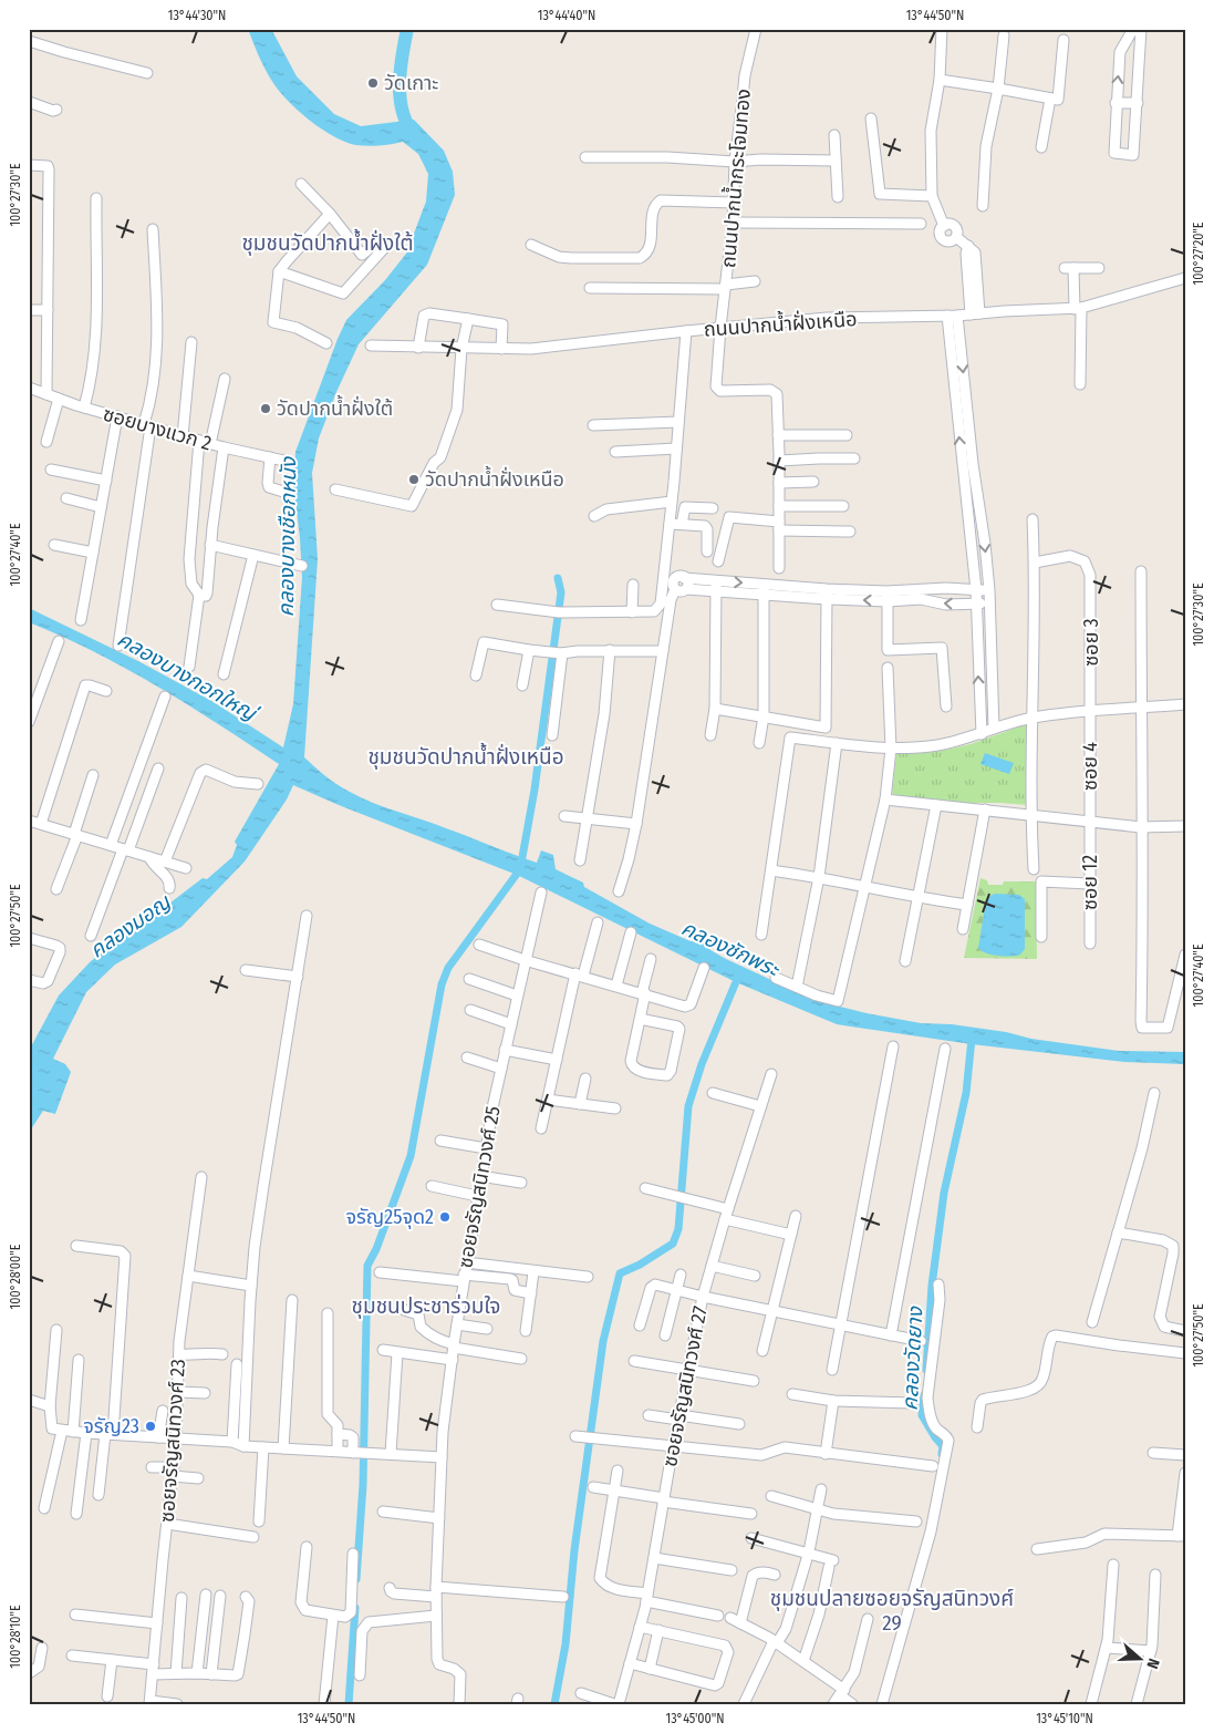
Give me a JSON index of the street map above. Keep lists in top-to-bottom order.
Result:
{
  "streets": {
    "street": [
      "ถนนปากน้ำกระโจมทอง",
      "ถนนปากน้ำฝั่งเหนือ",
      "ซอยบางแวก 2",
      "ซอย 3",
      "ซอย 4",
      "ซอย 12",
      "ซอยจรัญสนิทวงศ์ 25",
      "ซอยจรัญสนิทวงศ์ 27",
      "ซอยจรัญสนิทวงศ์ 23"
    ]
  },
  "crossings": [
    ["ถนนปากน้ำกระโจมทอง", "ถนนปากน้ำฝั่งเหนือ"],
    ["ซอย 3", "ซอย 4"],
    ["ซอย 4", "ซอย 12"]
  ],
  "districts": [
    "ชุมชนวัดปากน้ำฝั่งใต้",
    "ชุมชนวัดปากน้ำฝั่งเหนือ",
    "ชุมชนประชาร่วมใจ",
    "ชุมชนปลายซอยจรัญสนิทวงศ์ 29"
  ],
  "water": [
    "คลองบางเชือกหนัง",
    "คลองบางกอกใหญ่",
    "คลองมอญ",
    "คลองชักพระ",
    "คลองวัดยาง"
  ],
  "places": [
    "วัดเกาะ",
    "วัดปากน้ำฝั่งใต้",
    "วัดปากน้ำฝั่งเหนือ",
    "จรัญ25จุด2",
    "จรัญ23"
  ],
  "north": "right",
  "coordinates": [
    "13°44'30\"N",
    "13°44'40\"N",
    "13°44'50\"N",
    "100°27'30\"E",
    "100°27'20\"E",
    "100°27'40\"E",
    "100°27'50\"E",
    "100°28'00\"E",
    "100°28'10\"E",
    "13°45'00\"N",
    "13°45'10\"N"
  ]
}
